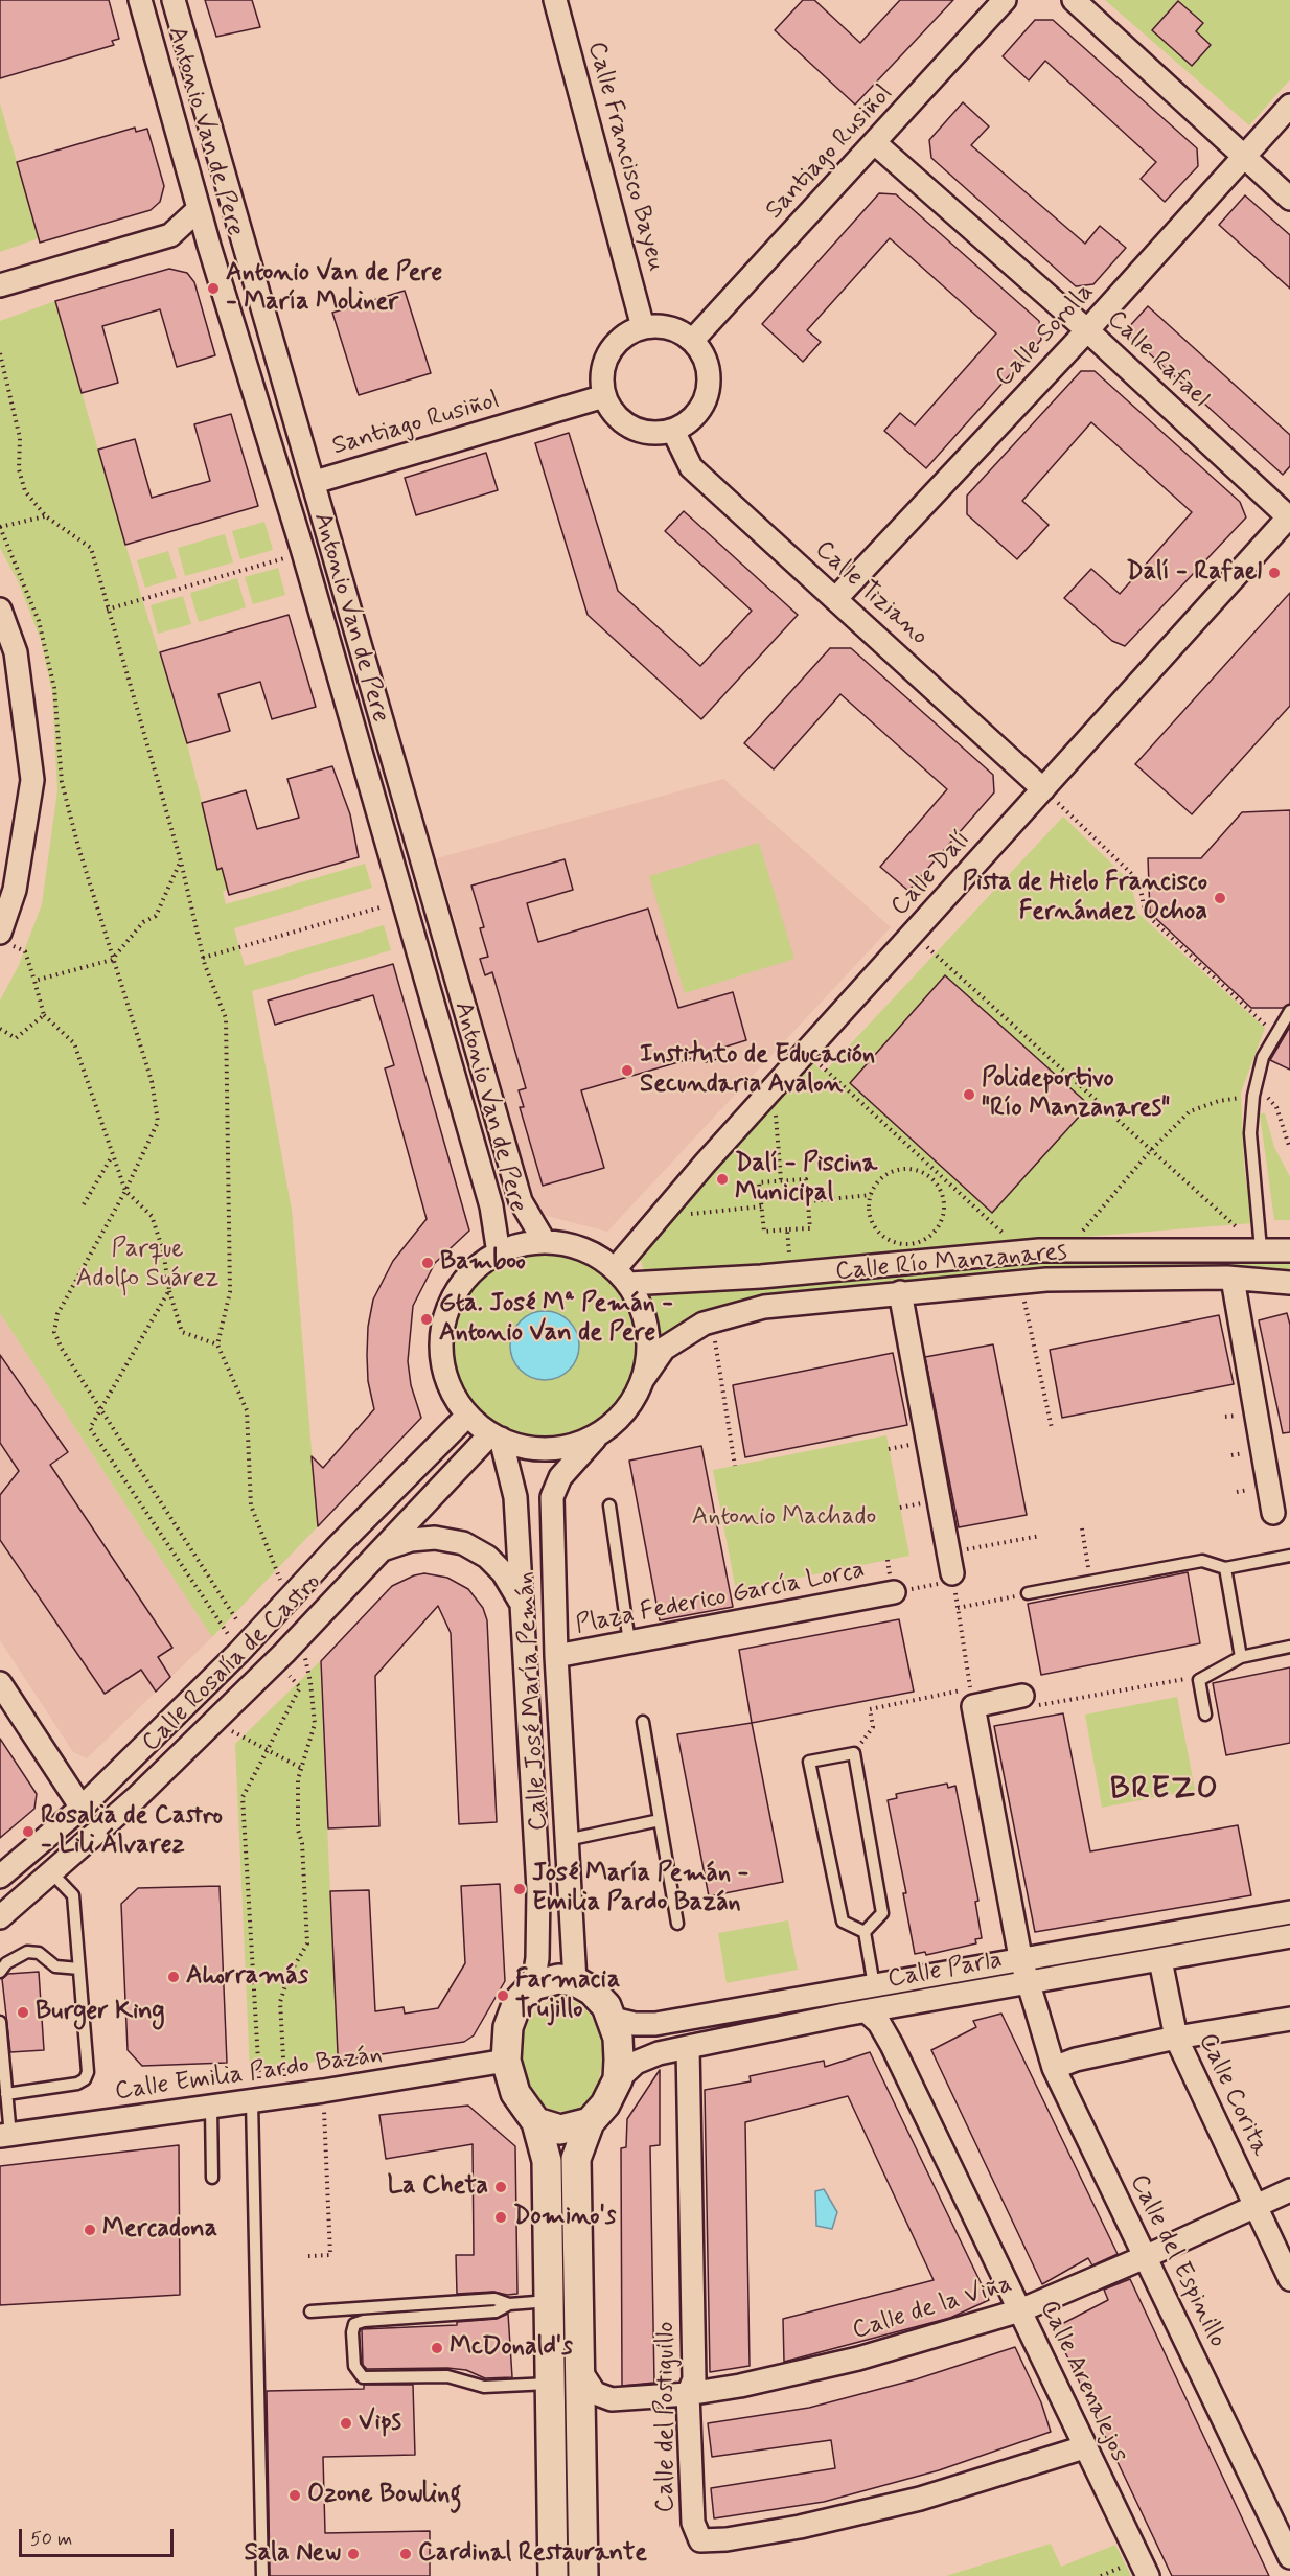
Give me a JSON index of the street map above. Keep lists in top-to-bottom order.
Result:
{
  "streets": {
    "street": [
      "Antonio Van de Pere",
      "Santiago Rusiñol",
      "Calle Francisco Bayeu",
      "Calle Sorolla",
      "Calle Rafael",
      "Calle Tiziano",
      "Calle Dalí",
      "Calle Río Manzanares",
      "Plaza Federico García Lorca",
      "Calle Rosalía de Castro",
      "Calle José María Pemán",
      "Calle Parla",
      "Calle Emilia Pardo Bazán",
      "Calle Corita",
      "Calle del Espinillo",
      "Calle de la Viña",
      "Calle Arenalejos",
      "Calle del Postiguillo"
    ]
  },
  "crossings": [
    ["Antonio Van de Pere", "Santiago Rusiñol"],
    ["Antonio Van de Pere", "Calle Dalí"],
    ["Antonio Van de Pere", "Calle Río Manzanares"],
    ["Antonio Van de Pere", "Calle Rosalía de Castro"],
    ["Antonio Van de Pere", "Calle José María Pemán"],
    ["Santiago Rusiñol", "Calle Francisco Bayeu"],
    ["Santiago Rusiñol", "Calle Rafael"],
    ["Santiago Rusiñol", "Calle Tiziano"],
    ["Calle Francisco Bayeu", "Calle Tiziano"],
    ["Calle Sorolla", "Calle Rafael"],
    ["Calle Sorolla", "Calle Tiziano"],
    ["Calle Rafael", "Calle Dalí"],
    ["Calle Tiziano", "Calle Dalí"],
    ["Calle Dalí", "Calle Río Manzanares"],
    ["Calle Dalí", "Calle Rosalía de Castro"],
    ["Calle Dalí", "Calle José María Pemán"],
    ["Calle Río Manzanares", "Calle Rosalía de Castro"],
    ["Calle Río Manzanares", "Calle José María Pemán"],
    ["Plaza Federico García Lorca", "Calle José María Pemán"],
    ["Calle Rosalía de Castro", "Calle José María Pemán"],
    ["Calle José María Pemán", "Calle Parla"],
    ["Calle José María Pemán", "Calle Emilia Pardo Bazán"],
    ["Calle Parla", "Calle Emilia Pardo Bazán"],
    ["Calle Parla", "Calle Corita"],
    ["Calle Parla", "Calle del Espinillo"],
    ["Calle Parla", "Calle Arenalejos"],
    ["Calle Parla", "Calle del Postiguillo"],
    ["Calle Corita", "Calle de la Viña"],
    ["Calle del Espinillo", "Calle de la Viña"],
    ["Calle de la Viña", "Calle Arenalejos"],
    ["Calle de la Viña", "Calle del Postiguillo"],
    ["Calle Arenalejos", "Calle del Postiguillo"]
  ],
  "districts": ["BREZO"],
  "parks": ["Parque Adolfo Suárez", "Antonio Machado"],
  "places": [
    "Antonio Van de Pere - María Moliner",
    "Dalí - Rafael",
    "Pista de Hielo Francisco Fernández Ochoa",
    "Instituto de Educación Secundaria Avalon",
    "Polideportivo \"Río Manzanares\"",
    "Dalí - Piscina Municipal",
    "Bamboo",
    "Gta. José Mª Pemán - Antonio Van de Pere",
    "Rosalia de Castro - Lili Álvarez",
    "José María Pemán - Emilia Pardo Bazán",
    "Ahorramás",
    "Farmacia Trujillo",
    "Burger King",
    "La Cheta",
    "Domino's",
    "Mercadona",
    "McDonald's",
    "Vips",
    "Ozone Bowling",
    "Sala New",
    "Cardinal Restaurante"
  ],
  "scale_bar": "50 m"
}
